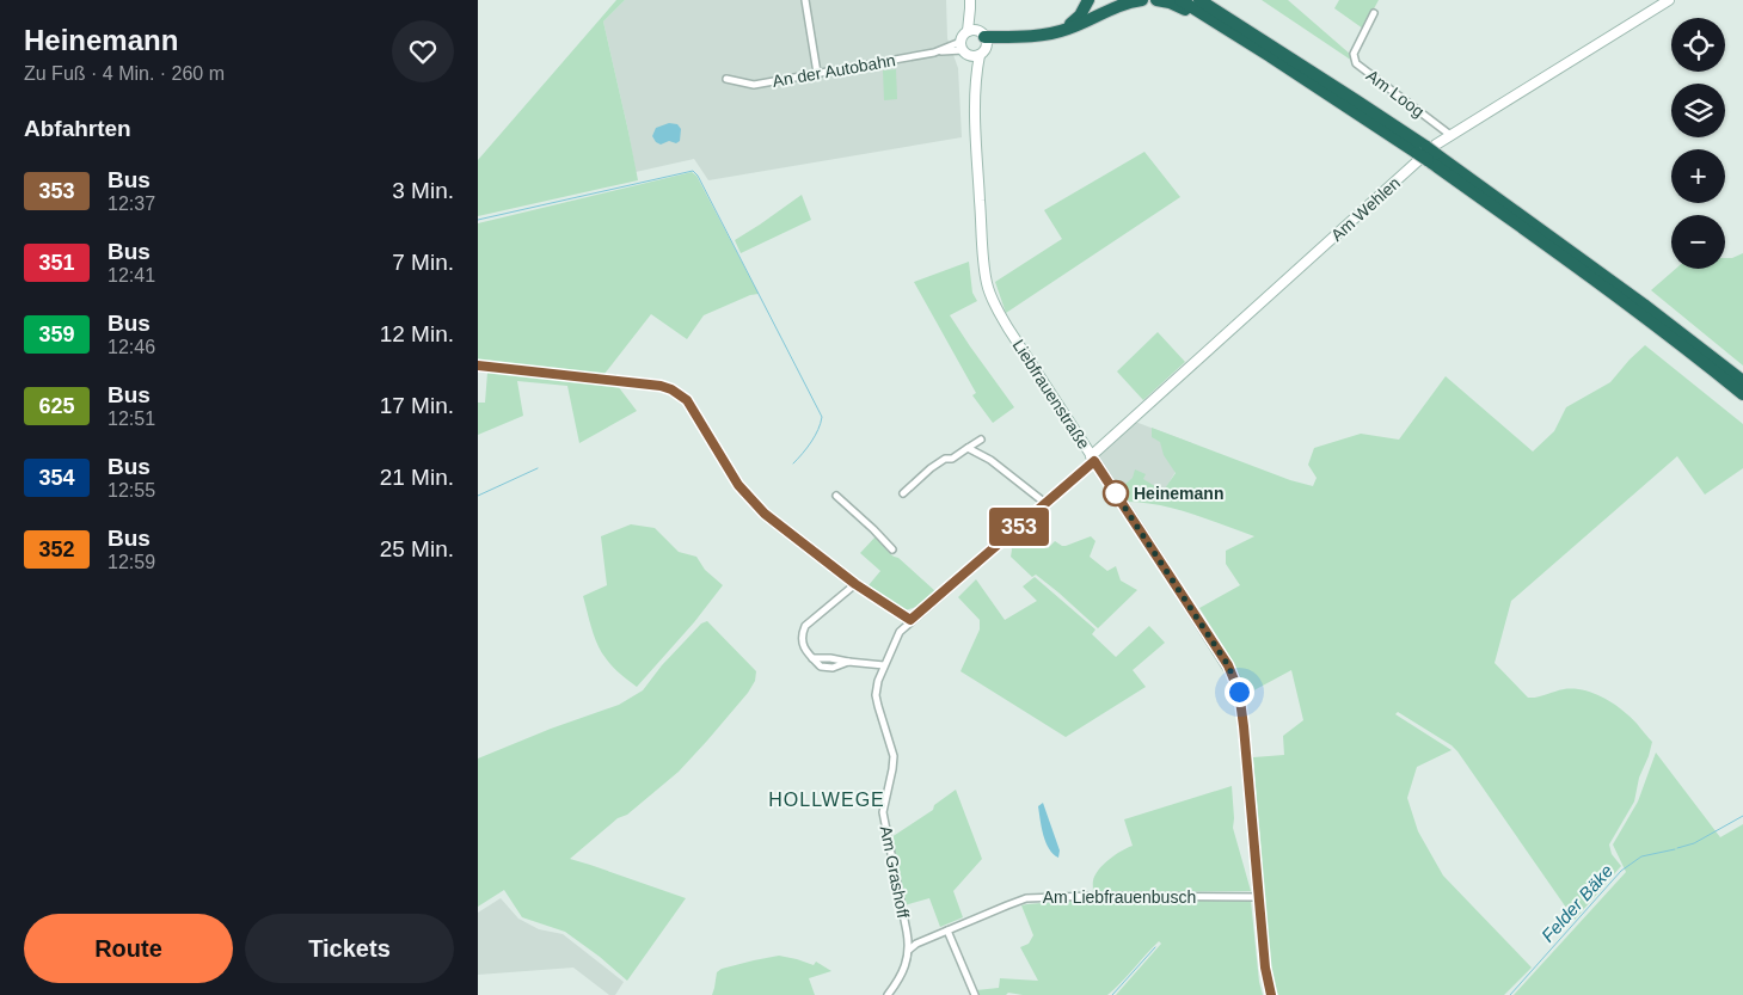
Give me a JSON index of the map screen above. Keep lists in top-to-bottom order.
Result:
{
  "streets": {
    "street": [
      "An der Autobahn",
      "Am Loog",
      "Am Wehlen",
      "Liebfrauenstraße",
      "Am Grashoff",
      "Am Liebfrauenbusch"
    ]
  },
  "crossings": [
    ["An der Autobahn", "Liebfrauenstraße"],
    ["Am Loog", "Am Wehlen"],
    ["Am Wehlen", "Liebfrauenstraße"],
    ["Am Wehlen", "Am Grashoff"],
    ["Liebfrauenstraße", "Am Grashoff"],
    ["Liebfrauenstraße", "Am Liebfrauenbusch"],
    ["Am Grashoff", "Am Liebfrauenbusch"]
  ],
  "districts": ["HOLLWEGE"],
  "water": ["Felder Bäke"],
  "places": ["Heinemann"],
  "lines": ["bus line 353"],
  "page": {
    "heading": [
      ["Heinemann", "Zu Fuß · 4 Min. · 260 m"],
      "Abfahrten"
    ],
    "on_map": "353",
    "map_buttons": ["+", "−"],
    "list": [
      {
        "mark": "353",
        "name": "Bus",
        "note": "12:37",
        "value": "3 Min."
      },
      {
        "mark": "351",
        "name": "Bus",
        "note": "12:41",
        "value": "7 Min."
      },
      {
        "mark": "359",
        "name": "Bus",
        "note": "12:46",
        "value": "12 Min."
      },
      {
        "mark": "625",
        "name": "Bus",
        "note": "12:51",
        "value": "17 Min."
      },
      {
        "mark": "354",
        "name": "Bus",
        "note": "12:55",
        "value": "21 Min."
      },
      {
        "mark": "352",
        "name": "Bus",
        "note": "12:59",
        "value": "25 Min."
      }
    ],
    "buttons": ["Route", "Tickets"]
  }
}
